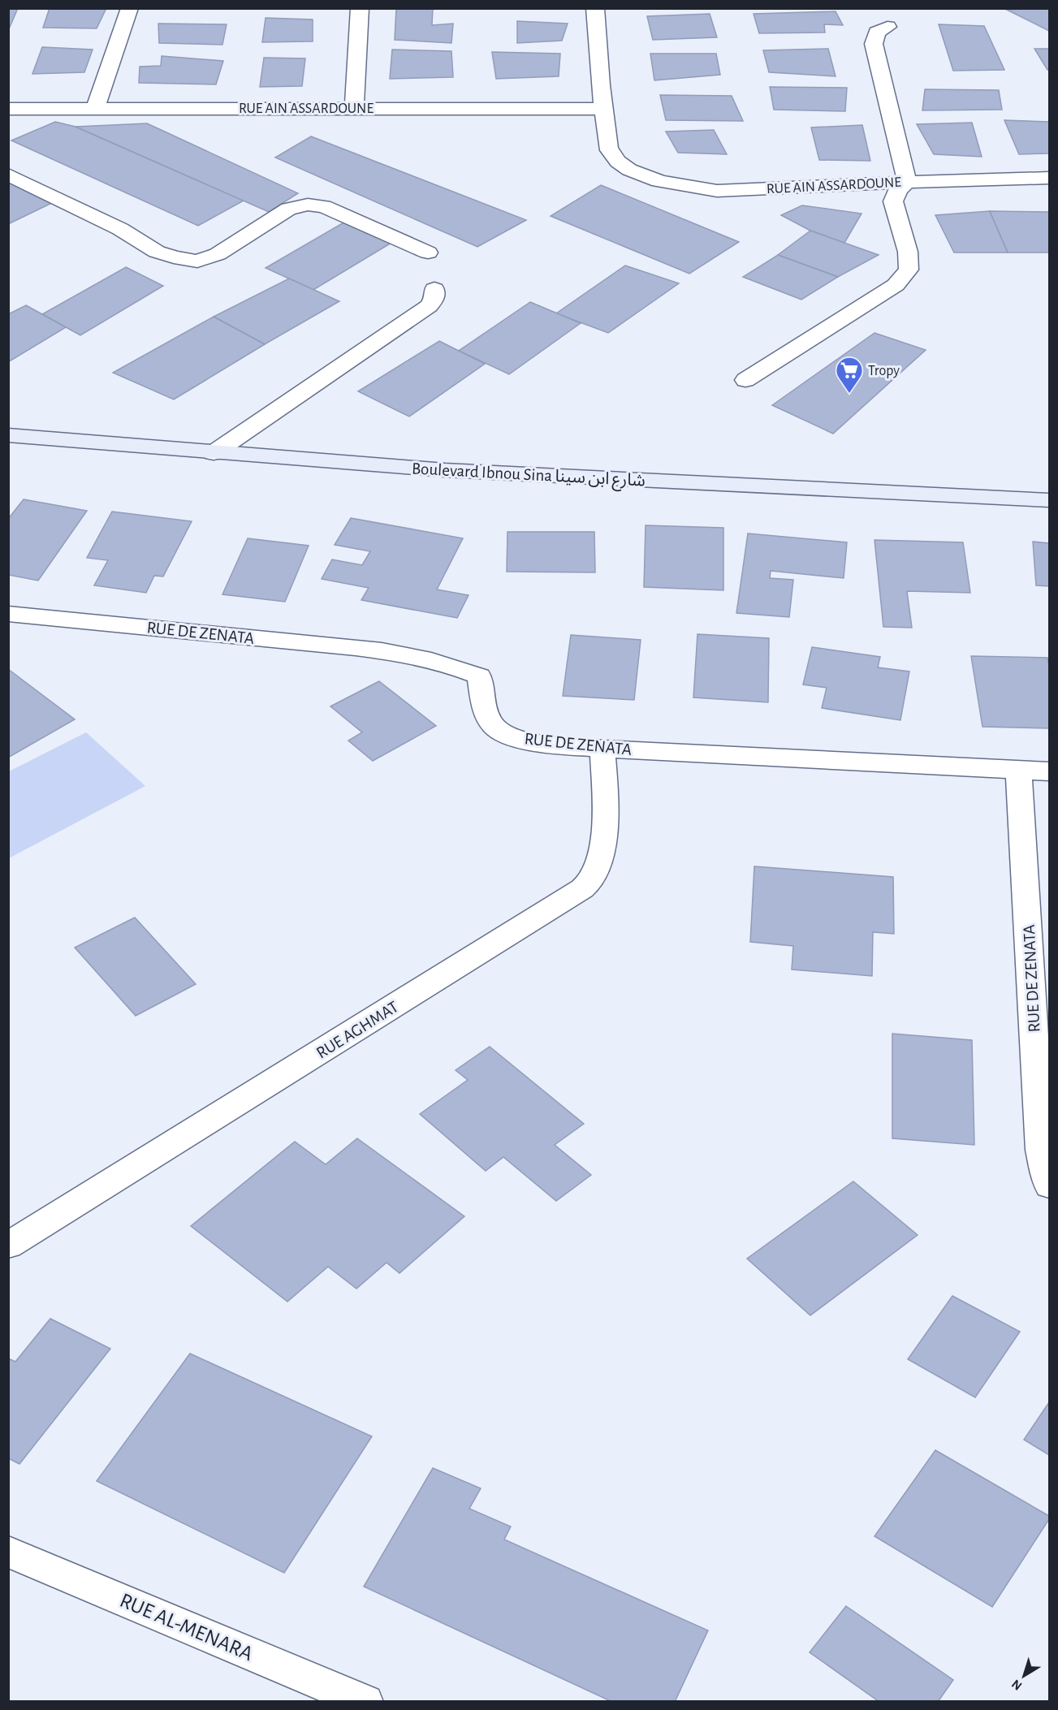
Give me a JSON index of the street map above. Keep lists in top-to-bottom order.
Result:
{
  "streets": {
    "main road": ["Boulevard Ibnou Sina شارع ابن سينا"],
    "street": [
      "RUE AIN ASSARDOUNE",
      "RUE DE ZENATA",
      "RUE AGHMAT",
      "RUE AL-MENARA"
    ]
  },
  "crossings": [
    ["RUE DE ZENATA", "RUE AGHMAT"]
  ],
  "places": {
    "supermarket": ["Tropy"]
  },
  "north": "bottom left"
}
